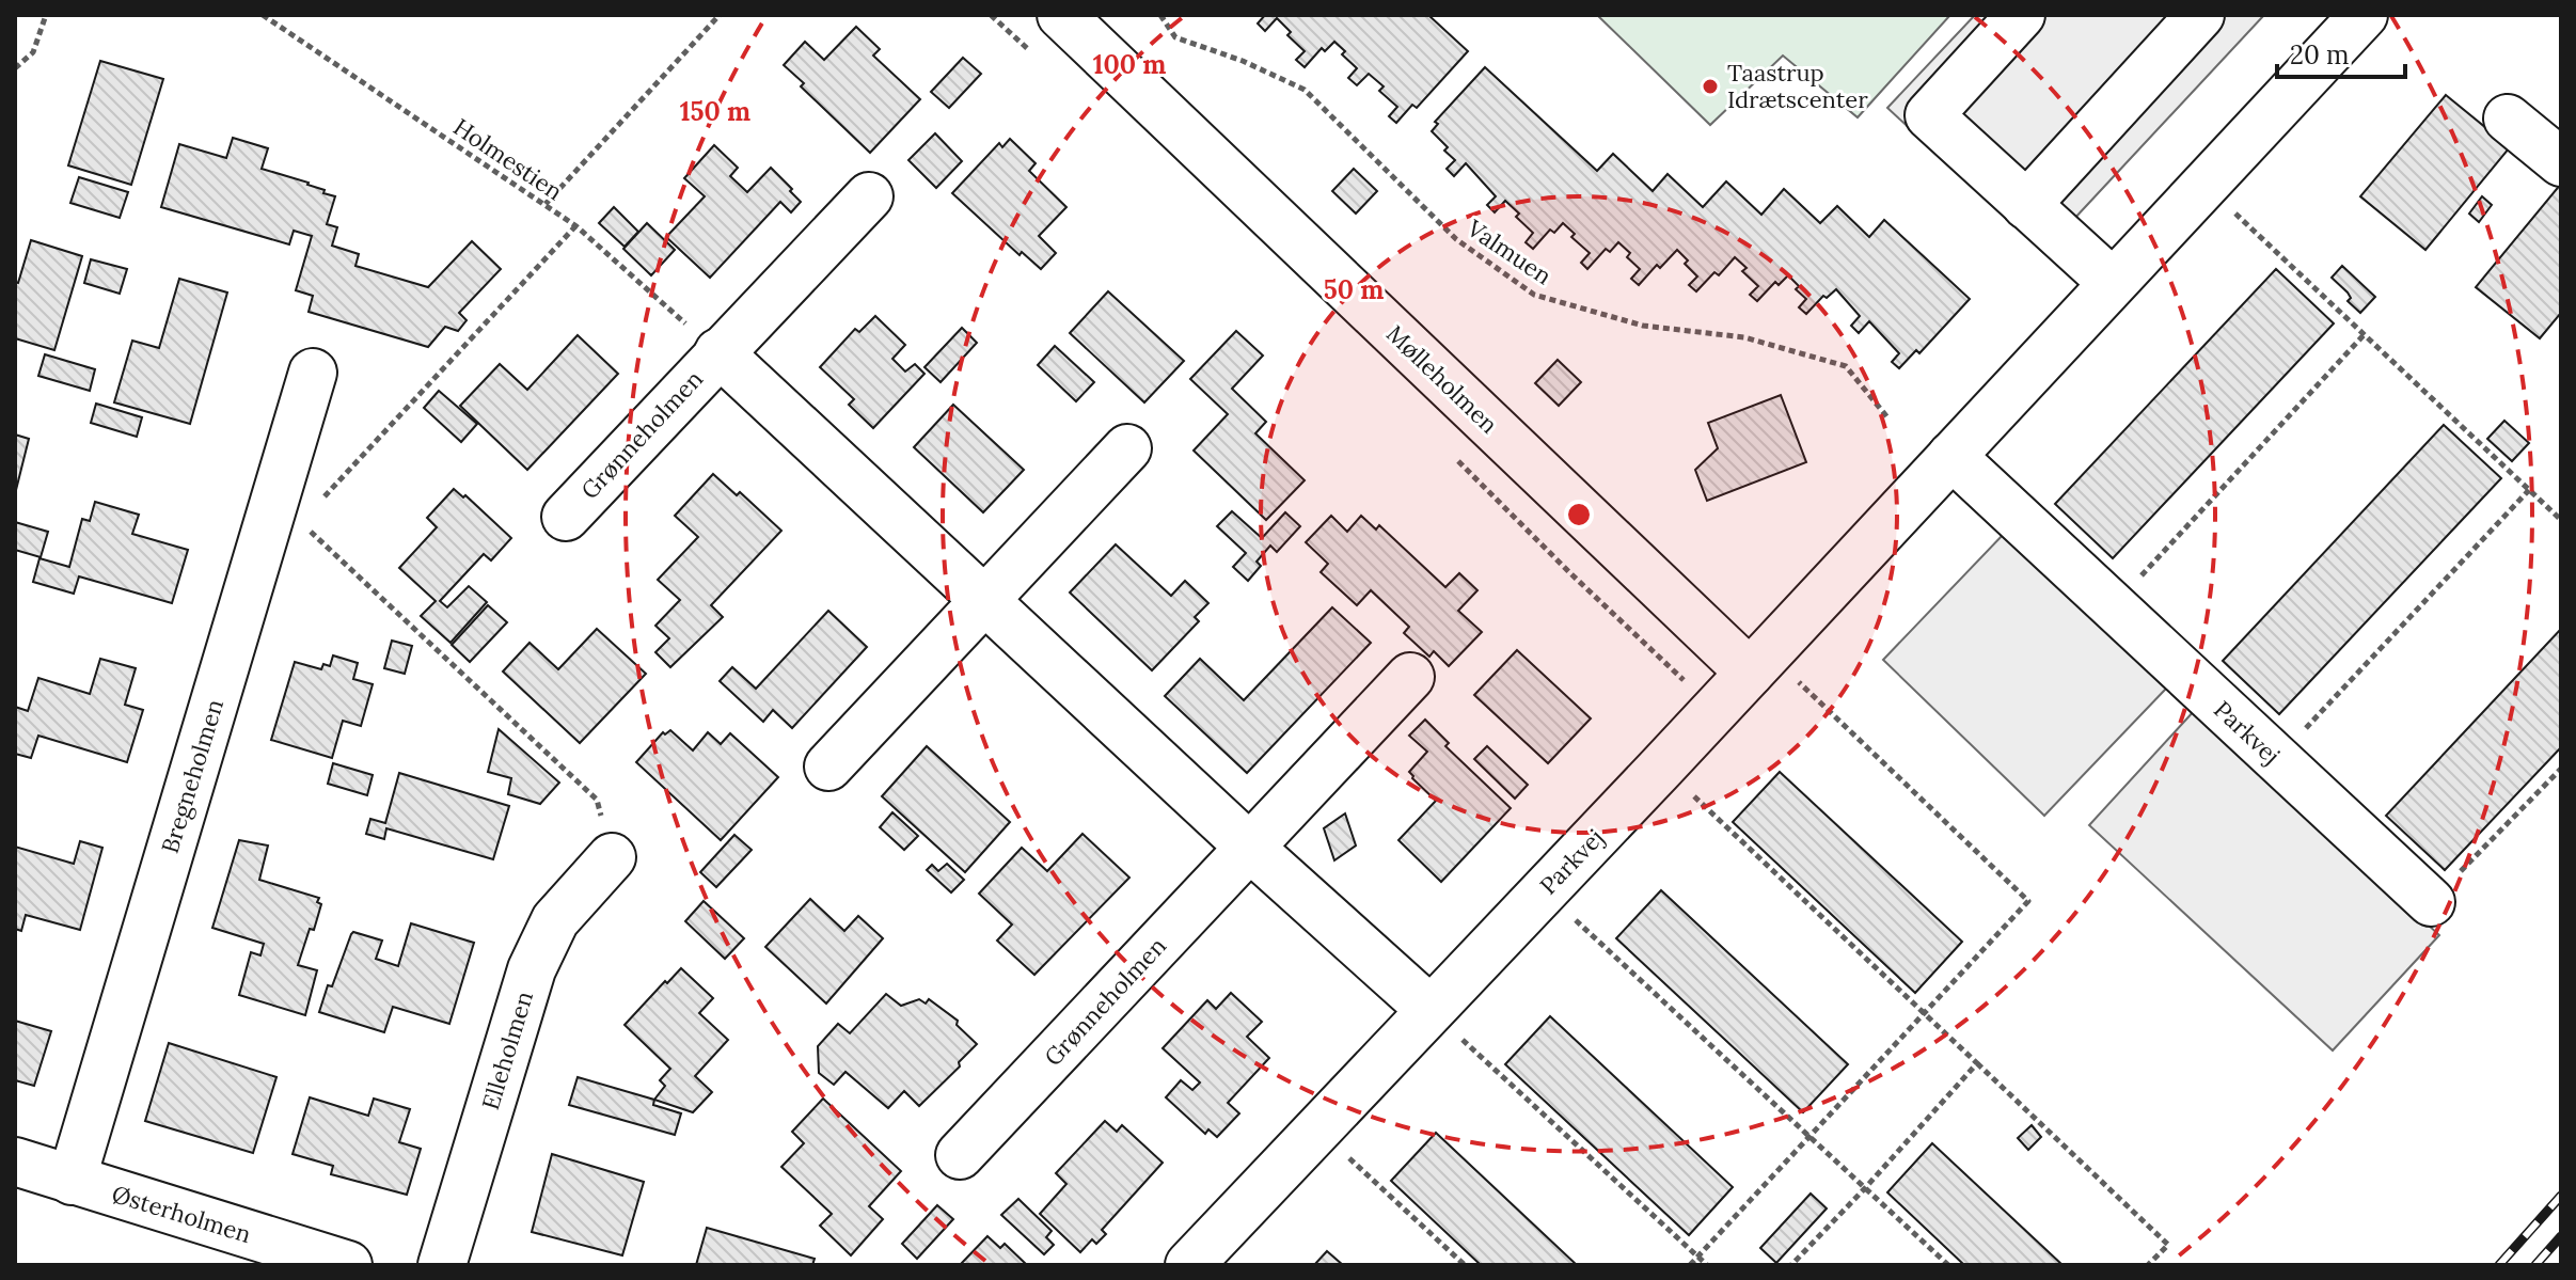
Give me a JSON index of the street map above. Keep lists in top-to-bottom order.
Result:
{
  "streets": {
    "street": [
      "Mølleholmen",
      "Grønneholmen",
      "Parkvej",
      "Bregneholmen",
      "Elleholmen",
      "Østerholmen"
    ],
    "path": ["Holmestien", "Valmuen"]
  },
  "crossings": [
    ["Holmestien", "Grønneholmen"],
    ["Mølleholmen", "Parkvej"],
    ["Grønneholmen", "Parkvej"],
    ["Bregneholmen", "Østerholmen"]
  ],
  "places": ["Taastrup Idrætscenter"],
  "scale_bar": "20 m",
  "rings": ["100 m", "150 m", "50 m"]
}
